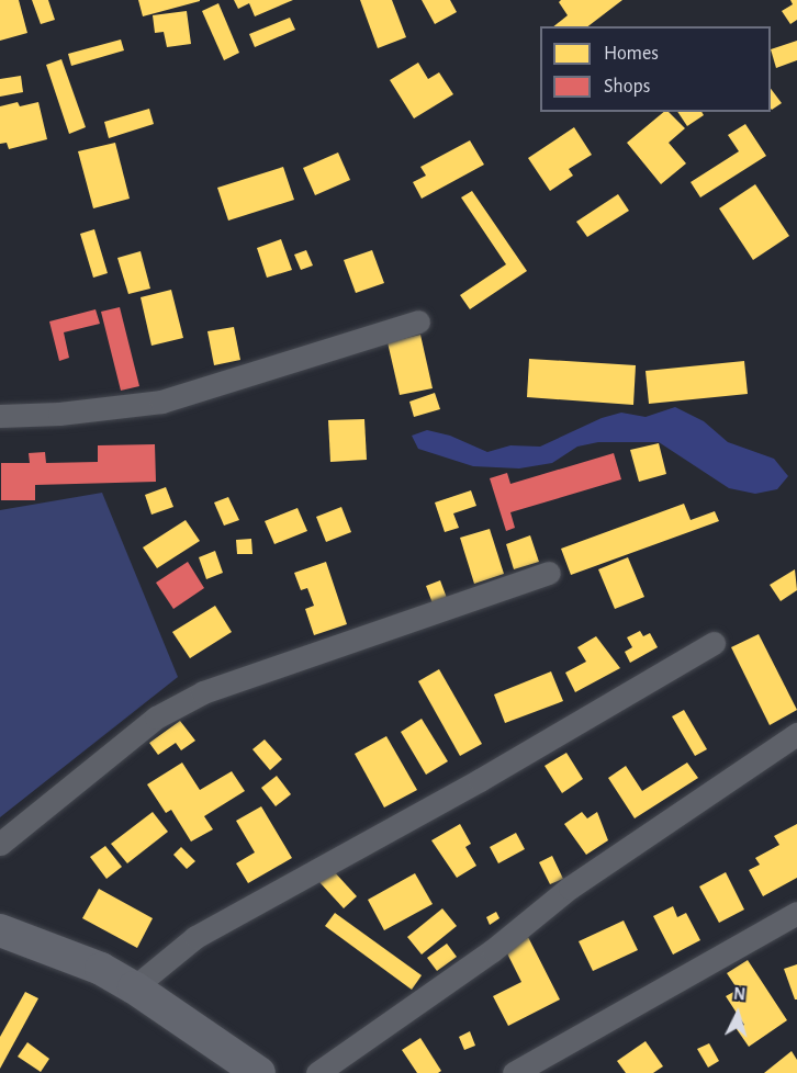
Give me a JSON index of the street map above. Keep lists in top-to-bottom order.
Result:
{
  "legend": ["Homes", "Shops"],
  "north": "top"
}
